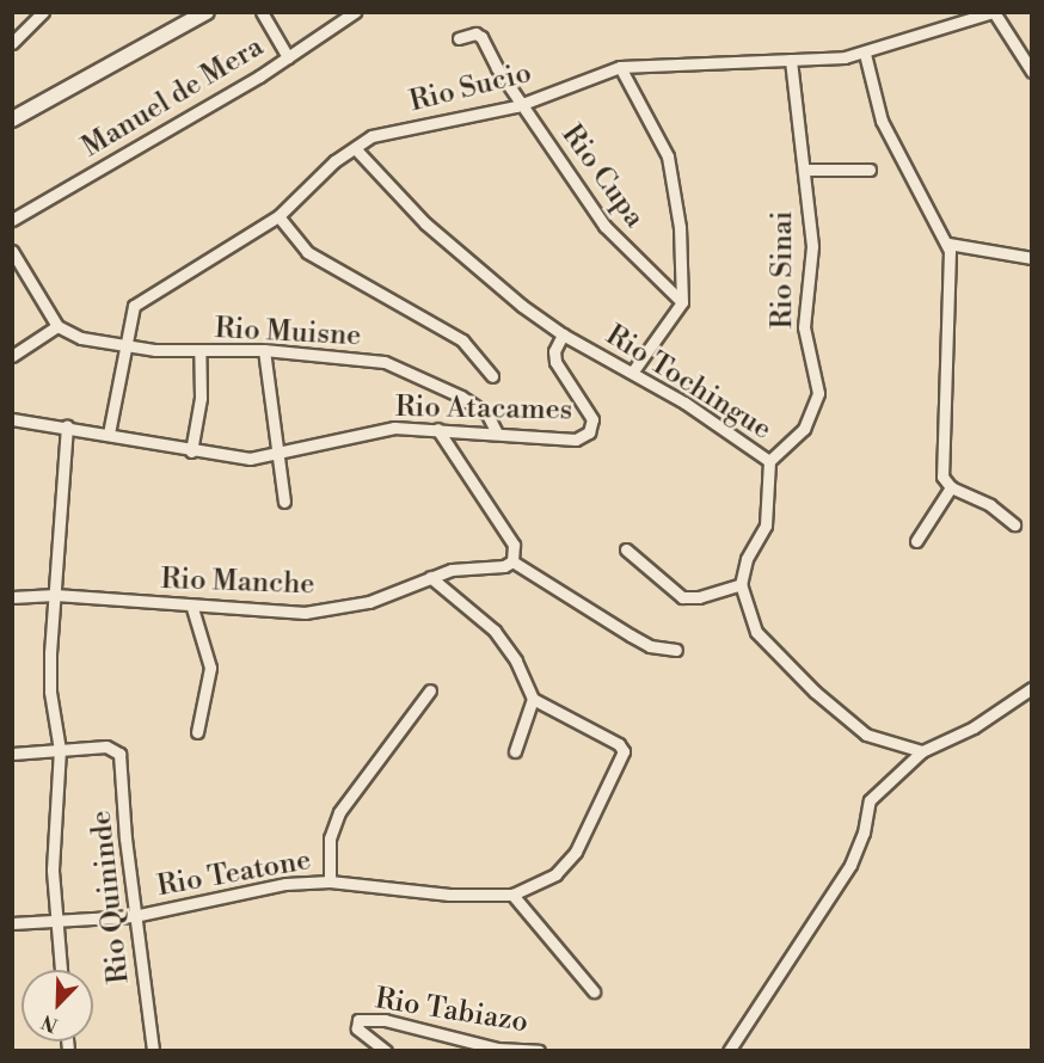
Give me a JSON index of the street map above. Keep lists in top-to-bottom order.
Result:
{
  "streets": {
    "street": [
      "Rio Sucio",
      "Manuel de Mera",
      "Rio Cupa",
      "Rio Sinai",
      "Rio Muisne",
      "Rio Tochingue",
      "Rio Atacames",
      "Rio Manche",
      "Rio Teatone",
      "Rio Quininde",
      "Rio Tabiazo"
    ]
  },
  "crossings": [
    ["Rio Sucio", "Rio Cupa"],
    ["Rio Sucio", "Rio Sinai"],
    ["Rio Sucio", "Rio Muisne"],
    ["Rio Sucio", "Rio Tochingue"],
    ["Rio Sucio", "Rio Atacames"],
    ["Rio Sinai", "Rio Tochingue"],
    ["Rio Muisne", "Rio Atacames"],
    ["Rio Tochingue", "Rio Atacames"],
    ["Rio Teatone", "Rio Quininde"]
  ],
  "north": "bottom left"
}
